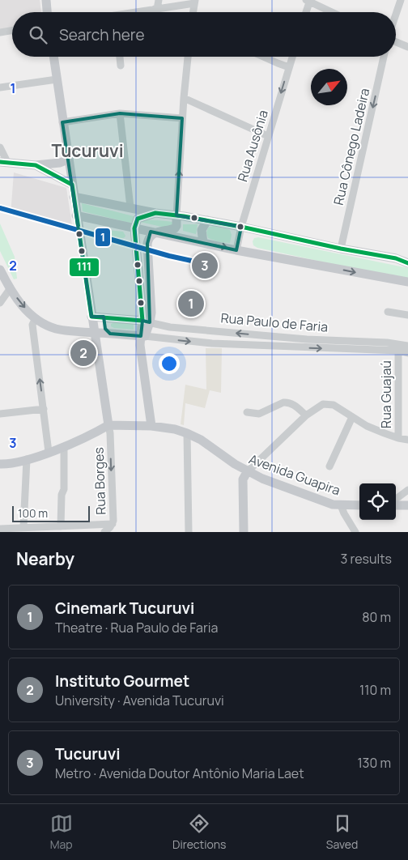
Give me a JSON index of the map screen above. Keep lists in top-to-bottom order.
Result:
{
  "streets": {
    "main road": ["Rua Paulo de Faria", "Avenida Guapira"],
    "street": [
      "Rua Ausônia",
      "Rua Cônego Ladeira",
      "Rua Guajaú",
      "Rua Borges"
    ]
  },
  "crossings": [
    ["Rua Paulo de Faria", "Rua Guajaú"],
    ["Avenida Guapira", "Rua Borges"]
  ],
  "one_way": ["Rua Ausônia", "Rua Cônego Ladeira"],
  "districts": ["Tucuruvi"],
  "lines": ["transit line 111", "transit line 1"],
  "scale_bar": "100 m",
  "north": "top right",
  "page": {
    "search": "Search here",
    "pins": ["3", "1", "2"],
    "scale": "100 m",
    "heading": ["Nearby", "3 results"],
    "list": [
      {
        "mark": "1",
        "name": "Cinemark Tucuruvi",
        "note": "Theatre · Rua Paulo de Faria",
        "value": "80 m"
      },
      {
        "mark": "2",
        "name": "Instituto Gourmet",
        "note": "University · Avenida Tucuruvi",
        "value": "110 m"
      },
      {
        "mark": "3",
        "name": "Tucuruvi",
        "note": "Metro · Avenida Doutor Antônio Maria Laet",
        "value": "130 m"
      }
    ],
    "nav": ["Map", "Directions", "Saved"]
  },
  "grid": {
    "rows": ["1", "2", "3"]
  }
}
